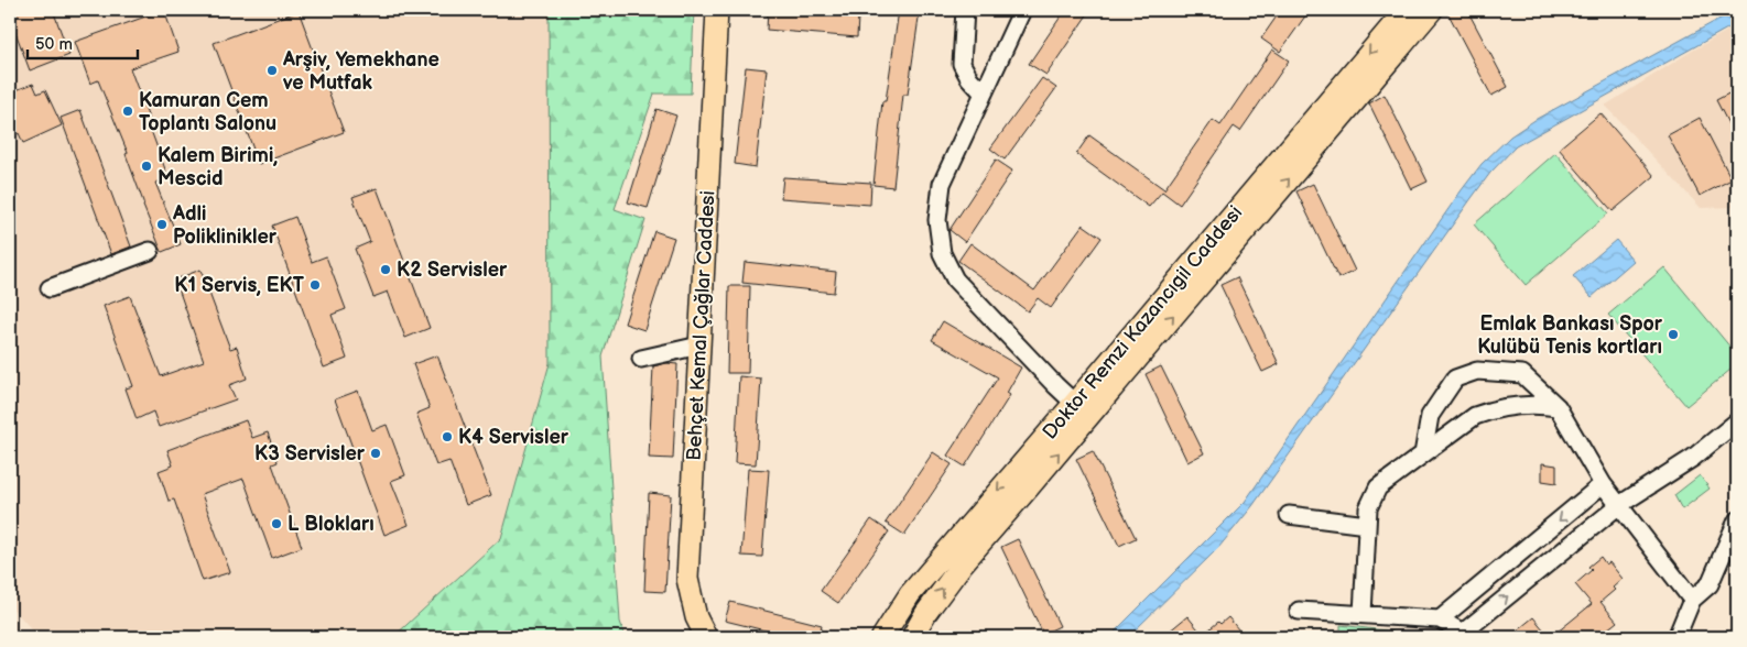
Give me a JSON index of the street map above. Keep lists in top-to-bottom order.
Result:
{
  "streets": {
    "main road": ["Doktor Remzi Kazancıgil Caddesi", "Behçet Kemal Çağlar Caddesi"]
  },
  "places": [
    "Arşiv, Yemekhane ve Mutfak",
    "Kamuran Cem Toplantı Salonu",
    "Kalem Birimi, Mescid",
    "Adli Poliklinikler",
    "K2 Servisler",
    "K1 Servis, EKT",
    "Emlak Bankası Spor Kulübü Tenis kortları",
    "K4 Servisler",
    "K3 Servisler",
    "L Blokları"
  ],
  "scale_bar": "50 m"
}
